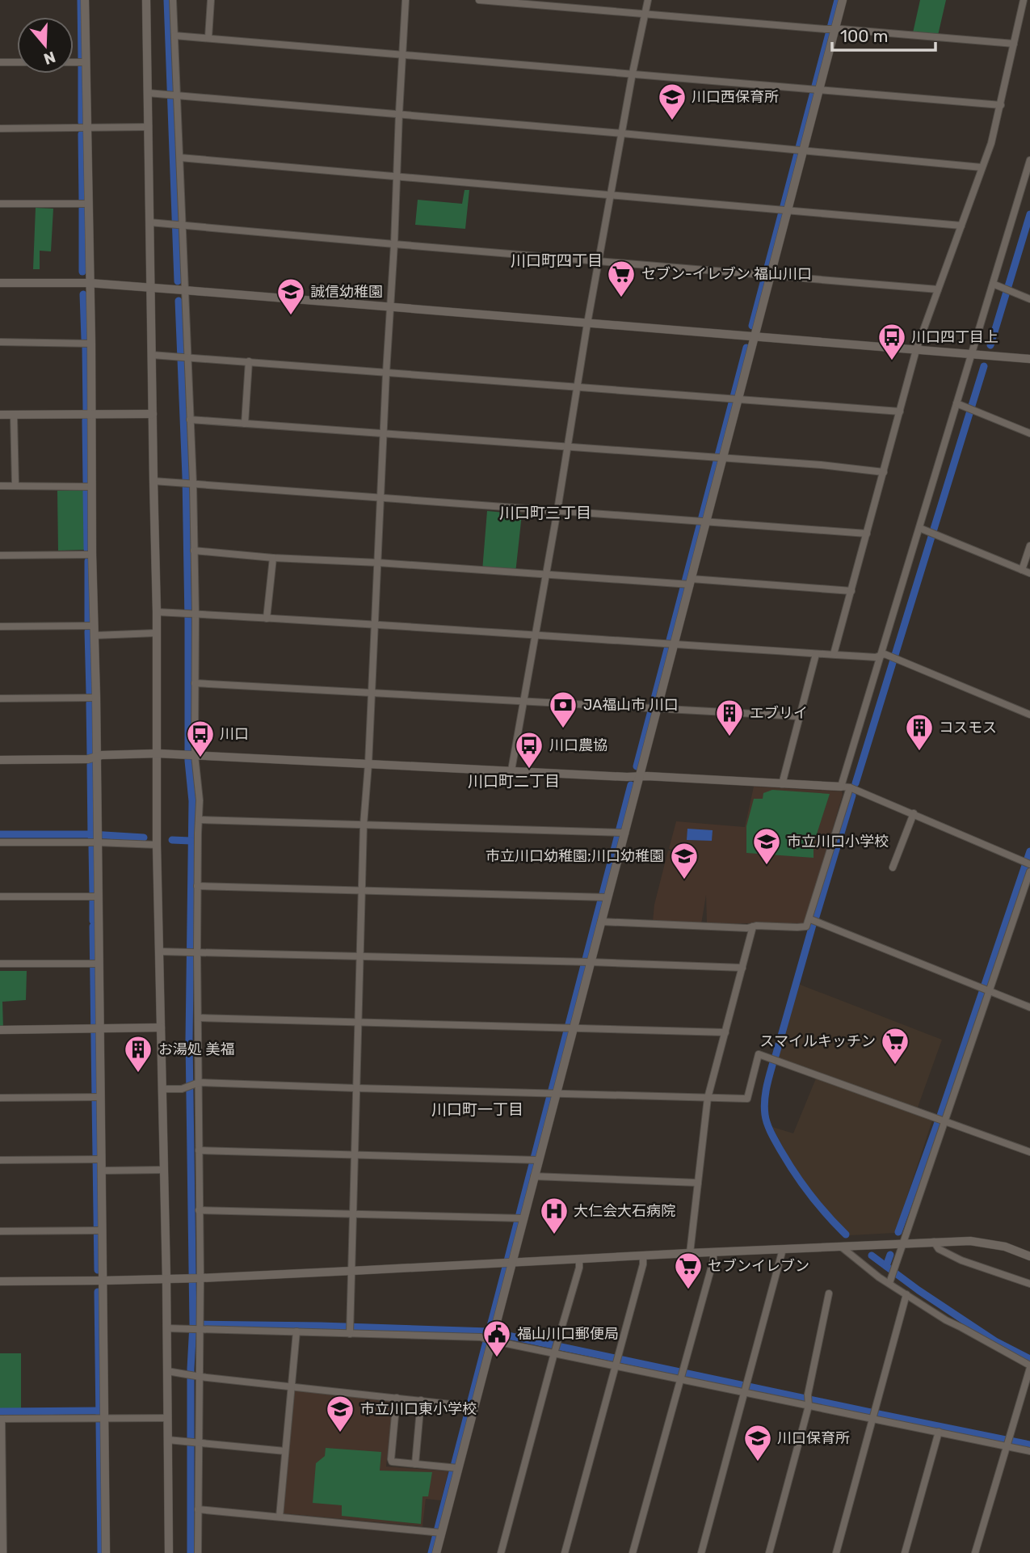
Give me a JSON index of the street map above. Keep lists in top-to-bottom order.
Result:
{
  "districts": [
    "川口町四丁目",
    "川口町三丁目",
    "川口町二丁目",
    "川口町一丁目"
  ],
  "places": {
    "school or university": [
      "川口西保育所",
      "誠信幼稚園",
      "市立川口小学校",
      "市立川口幼稚園;川口幼稚園",
      "市立川口東小学校",
      "川口保育所"
    ],
    "supermarket": ["セブン-イレブン 福山川口", "スマイルキッチン", "セブンイレブン"],
    "bus stop": ["川口四丁目上", "川口", "川口農協"],
    "bank": ["JA福山市 川口"],
    "building": ["エブリイ", "コスモス", "お湯処 美福"],
    "hospital": ["大仁会大石病院"],
    "public building": ["福山川口郵便局"]
  },
  "scale_bar": "100 m",
  "north": "bottom"
}
